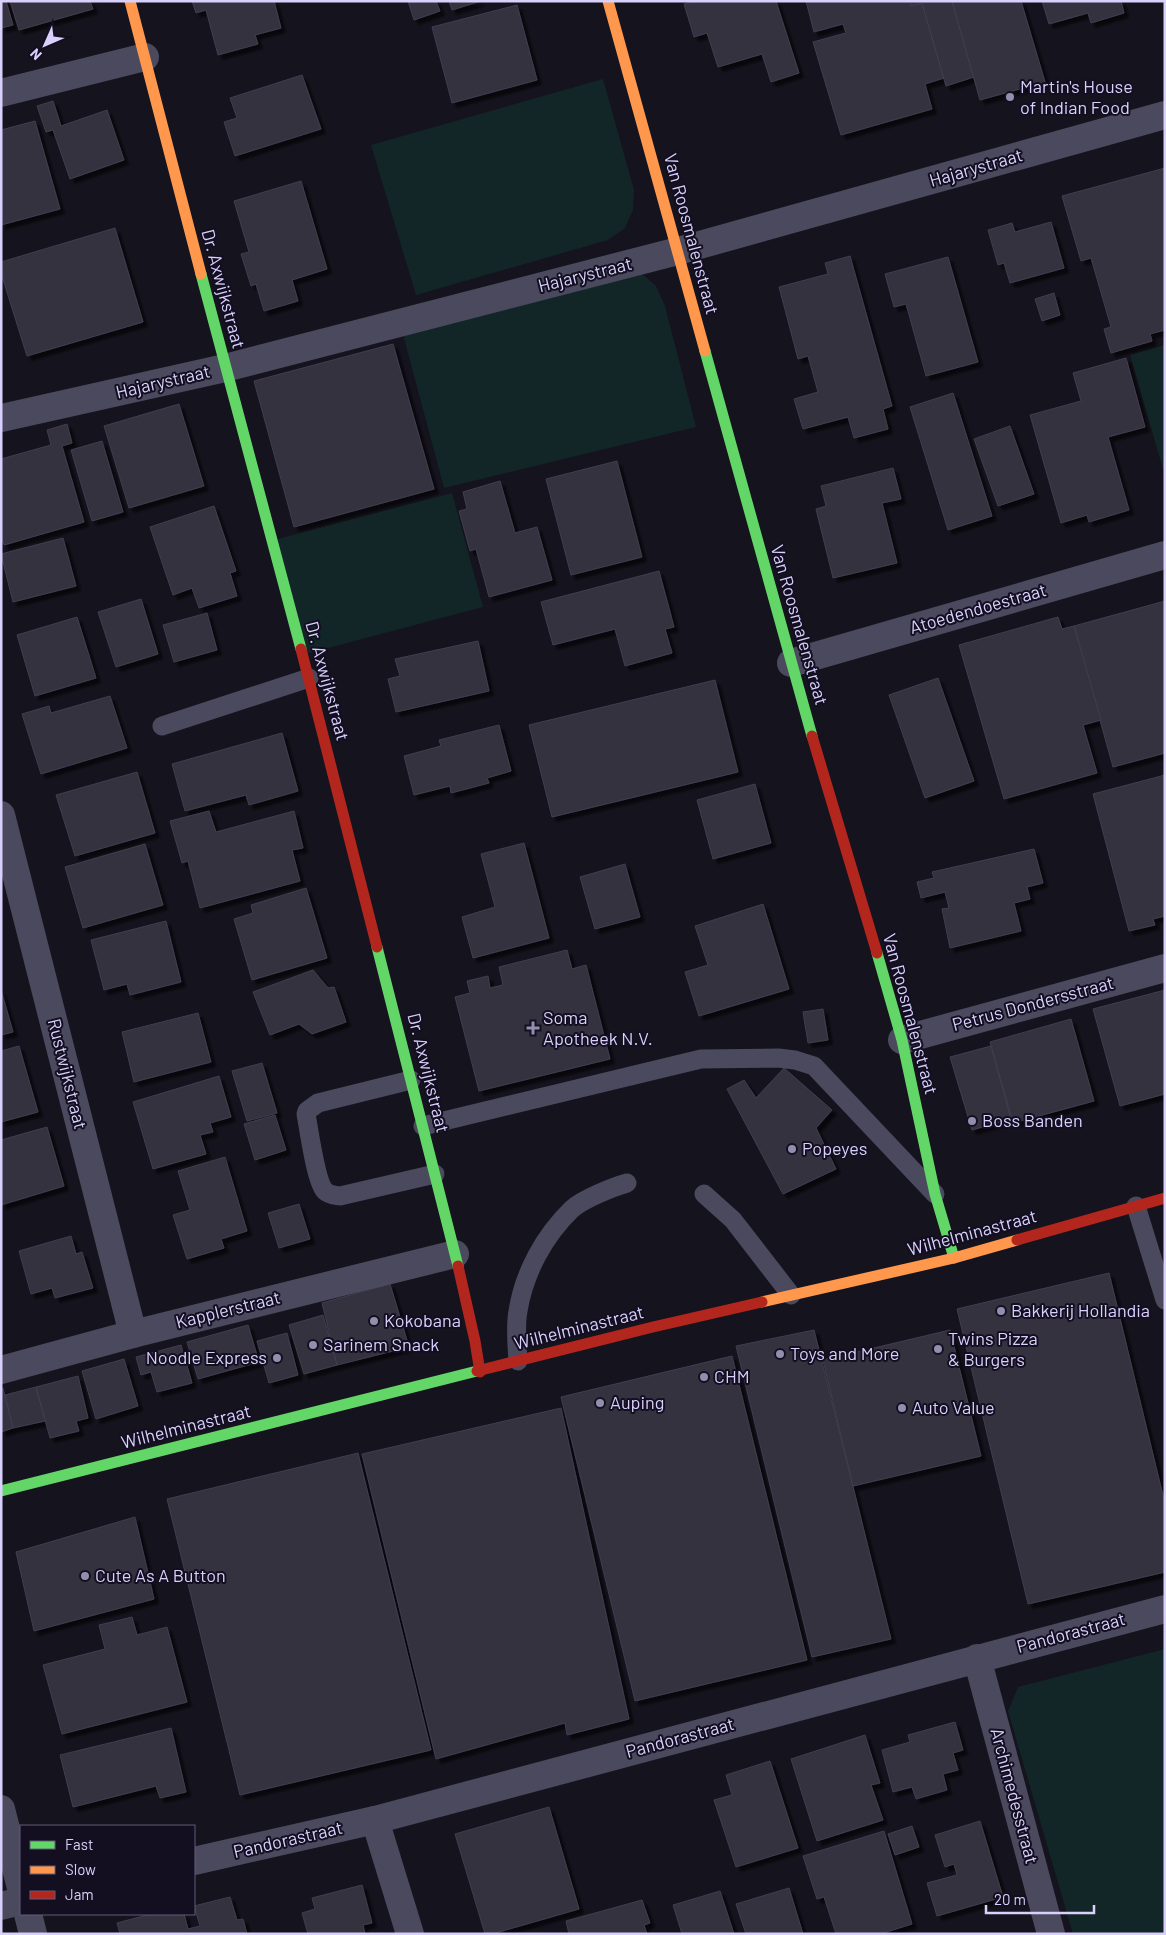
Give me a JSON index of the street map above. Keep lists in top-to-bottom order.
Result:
{
  "streets": {
    "street": [
      "Hajarystraat",
      "Van Roosmalenstraat",
      "Dr. Axwijkstraat",
      "Atoedendoestraat",
      "Petrus Dondersstraat",
      "Rustwijkstraat",
      "Wilhelminastraat",
      "Kapplerstraat",
      "Pandorastraat",
      "Archimedesstraat"
    ]
  },
  "crossings": [
    ["Hajarystraat", "Van Roosmalenstraat"],
    ["Hajarystraat", "Dr. Axwijkstraat"],
    ["Van Roosmalenstraat", "Atoedendoestraat"],
    ["Van Roosmalenstraat", "Petrus Dondersstraat"],
    ["Van Roosmalenstraat", "Wilhelminastraat"],
    ["Dr. Axwijkstraat", "Wilhelminastraat"],
    ["Dr. Axwijkstraat", "Kapplerstraat"],
    ["Rustwijkstraat", "Kapplerstraat"],
    ["Pandorastraat", "Archimedesstraat"]
  ],
  "places": {
    "other": [
      "Martin's House of Indian Food",
      "Boss Banden",
      "Popeyes",
      "Bakkerij Hollandia",
      "Kokobana",
      "Sarinem Snack",
      "Twins Pizza & Burgers",
      "Toys and More",
      "Noodle Express",
      "CHM",
      "Auping",
      "Auto Value",
      "Cute As A Button"
    ],
    "health": ["Soma Apotheek N.V."]
  },
  "legend": ["Fast", "Slow", "Jam"],
  "scale_bar": "20 m",
  "north": "bottom left"
}
